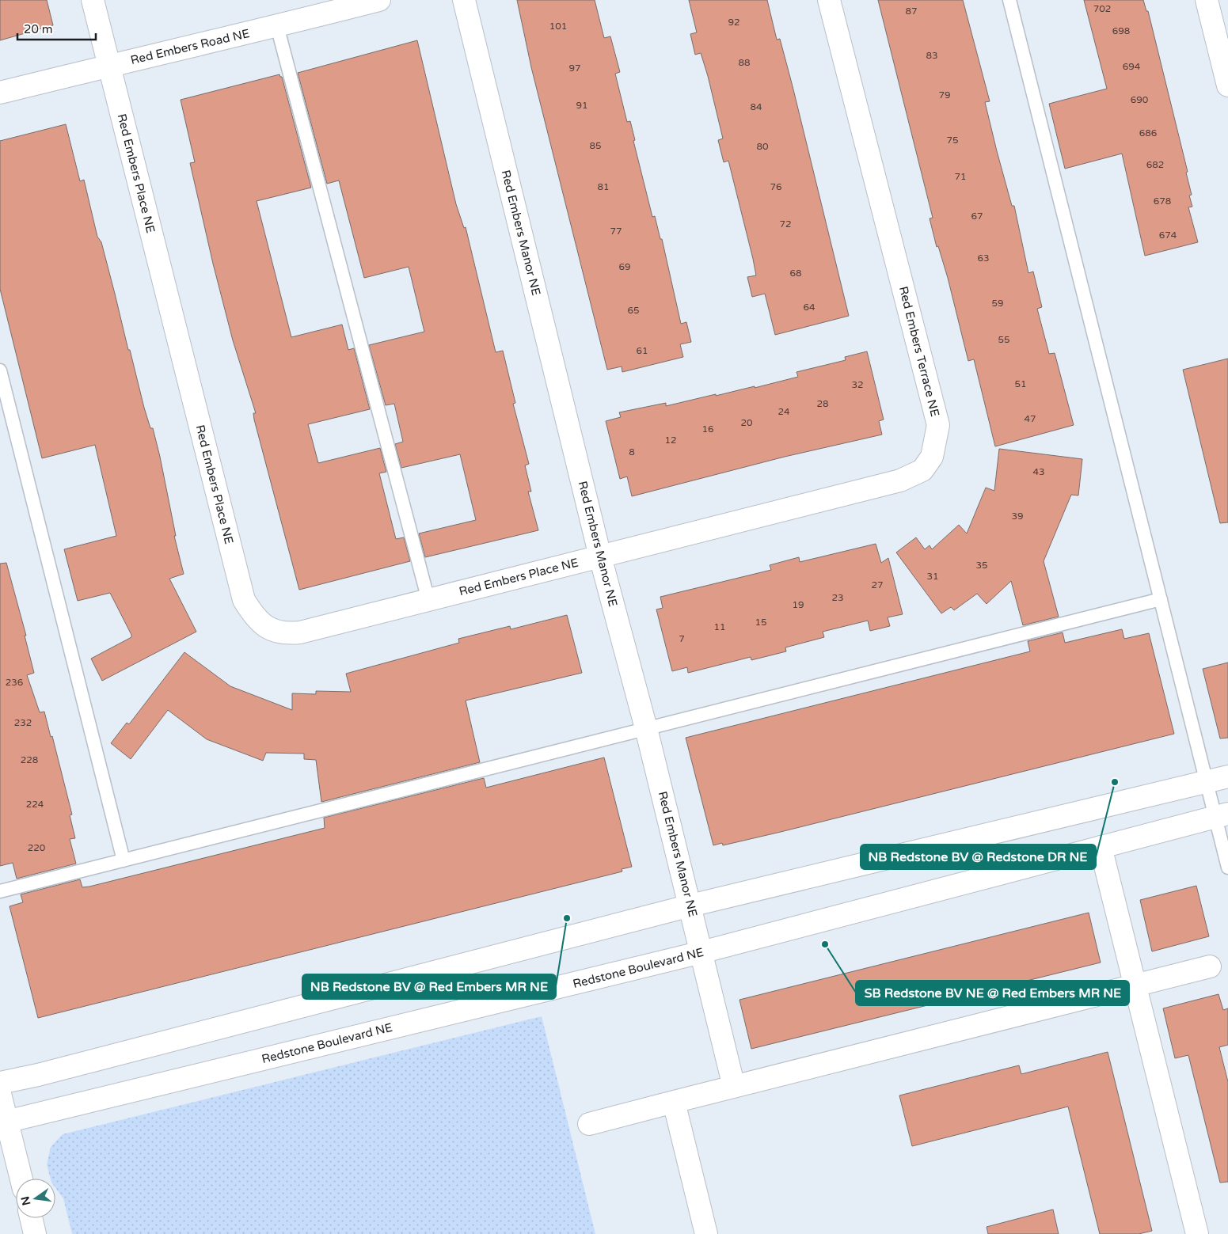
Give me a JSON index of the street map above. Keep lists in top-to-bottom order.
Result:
{
  "streets": {
    "street": [
      "Red Embers Road NE",
      "Red Embers Place NE",
      "Red Embers Manor NE",
      "Red Embers Terrace NE",
      "Redstone Boulevard NE"
    ]
  },
  "crossings": [
    ["Red Embers Road NE", "Red Embers Place NE"],
    ["Red Embers Place NE", "Red Embers Manor NE"],
    ["Red Embers Place NE", "Red Embers Terrace NE"],
    ["Red Embers Manor NE", "Red Embers Terrace NE"],
    ["Red Embers Manor NE", "Redstone Boulevard NE"]
  ],
  "places": ["NB Redstone BV @ Redstone DR NE", "NB Redstone BV @ Red Embers MR NE", "SB Redstone BV NE @ Red Embers MR NE"],
  "house_numbers": [
    "702",
    "87",
    "92",
    "101",
    "698",
    "83",
    "88",
    "694",
    "97",
    "79",
    "690",
    "91",
    "84",
    "686",
    "75",
    "85",
    "80",
    "682",
    "71",
    "81",
    "76",
    "678",
    "67",
    "72",
    "77",
    "674",
    "63",
    "69",
    "68",
    "59",
    "64",
    "65",
    "55",
    "61",
    "51",
    "32",
    "28",
    "24",
    "47",
    "20",
    "16",
    "12",
    "8",
    "43",
    "39",
    "35",
    "31",
    "27",
    "23",
    "19",
    "15",
    "11",
    "7",
    "236",
    "232",
    "228",
    "224",
    "220"
  ],
  "scale_bar": "20 m",
  "north": "left"
}
